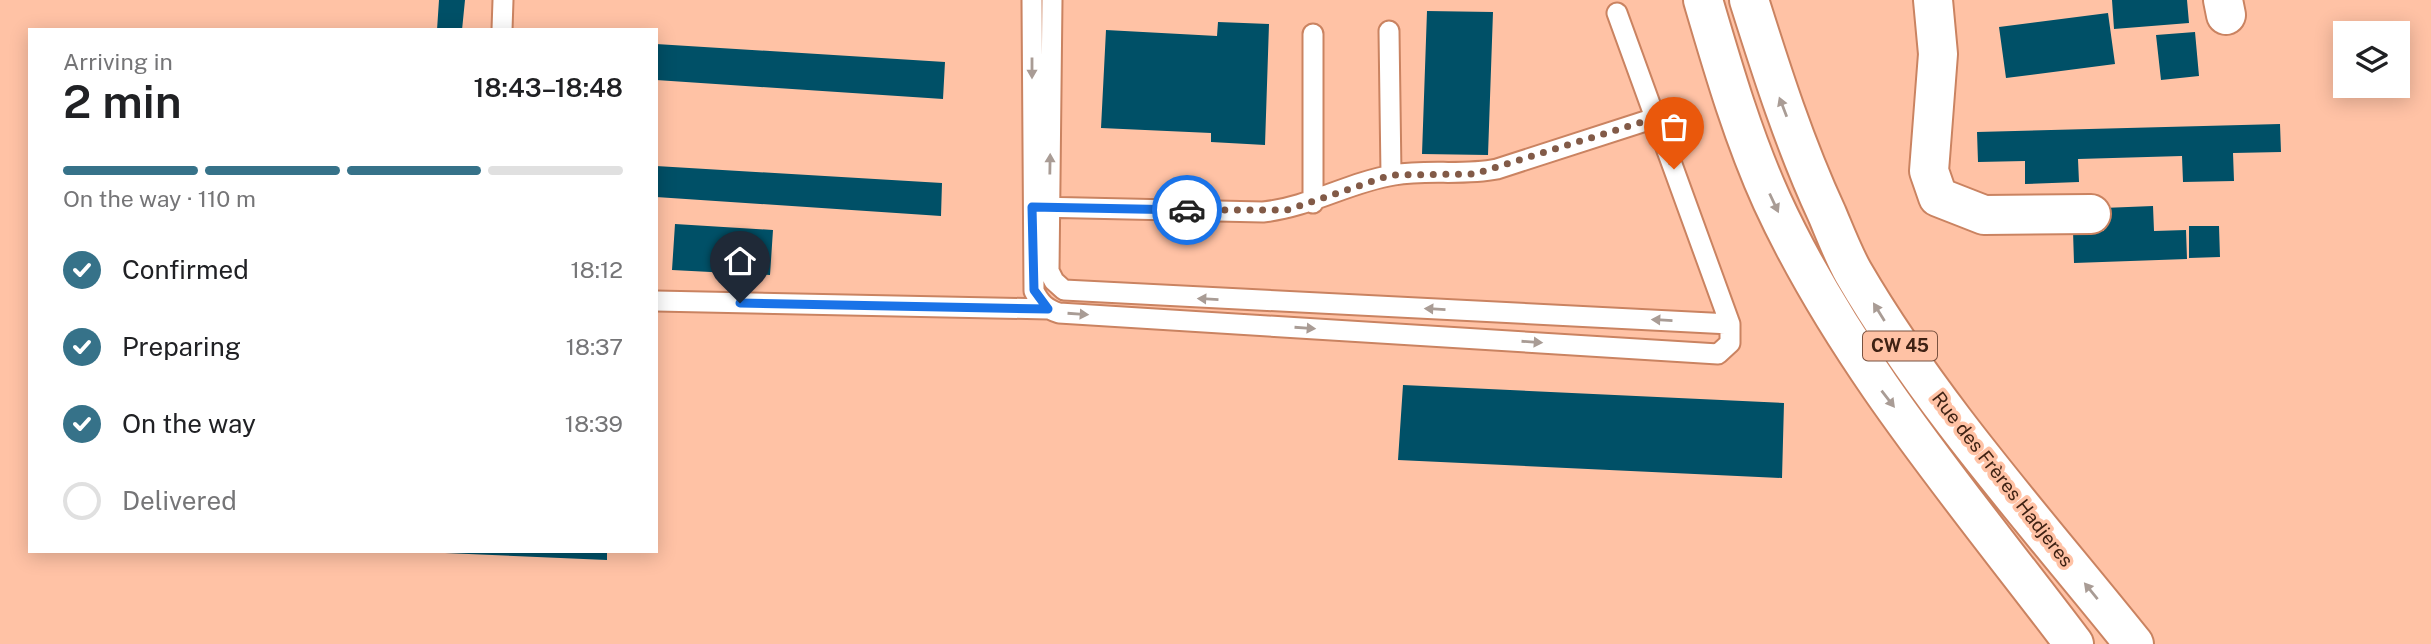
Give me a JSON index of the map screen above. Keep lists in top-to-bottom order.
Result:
{
  "streets": {
    "main road": ["CW 45", "Rue des Frères Hadjeres"]
  },
  "page": {
    "heading": ["2 min", "Arriving in", "18:43–18:48"],
    "bar": "On the way · 110 m",
    "list": [
      ["Confirmed", "18:12"],
      ["Preparing", "18:37"],
      ["On the way", "18:39"],
      "Delivered"
    ]
  }
}
